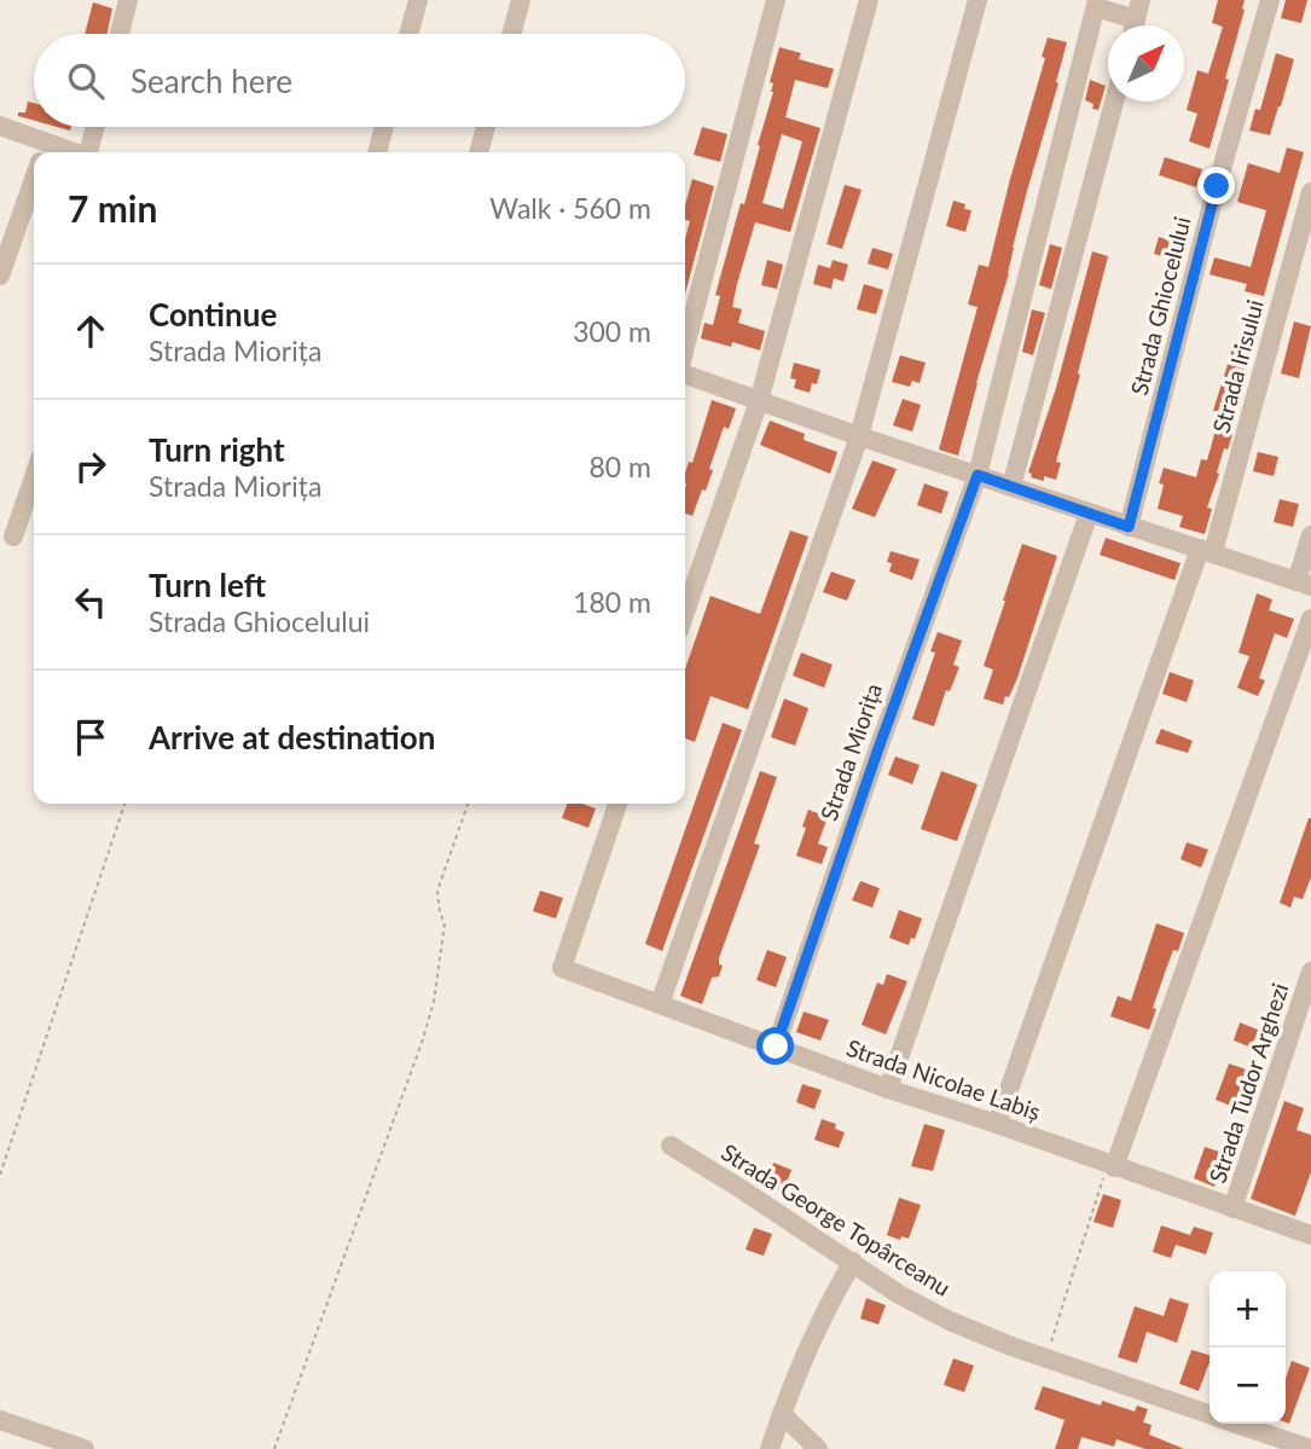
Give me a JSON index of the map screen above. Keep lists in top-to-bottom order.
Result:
{
  "streets": {
    "street": [
      "Strada Ghiocelului",
      "Strada Irisului",
      "Strada Miorița",
      "Strada Nicolae Labiș",
      "Strada Tudor Arghezi",
      "Strada George Topârceanu"
    ]
  },
  "crossings": [
    ["Strada Irisului", "Strada Nicolae Labiș"],
    ["Strada Miorița", "Strada Nicolae Labiș"],
    ["Strada Nicolae Labiș", "Strada Tudor Arghezi"]
  ],
  "north": "top right",
  "page": {
    "search": "Search here",
    "heading": ["7 min", "Walk · 560 m"],
    "list": [
      ["Continue", "Strada Miorița", "300 m"],
      ["Turn right", "Strada Miorița", "80 m"],
      ["Turn left", "Strada Ghiocelului", "180 m"],
      "Arrive at destination"
    ],
    "map_buttons": ["+", "−"]
  }
}
